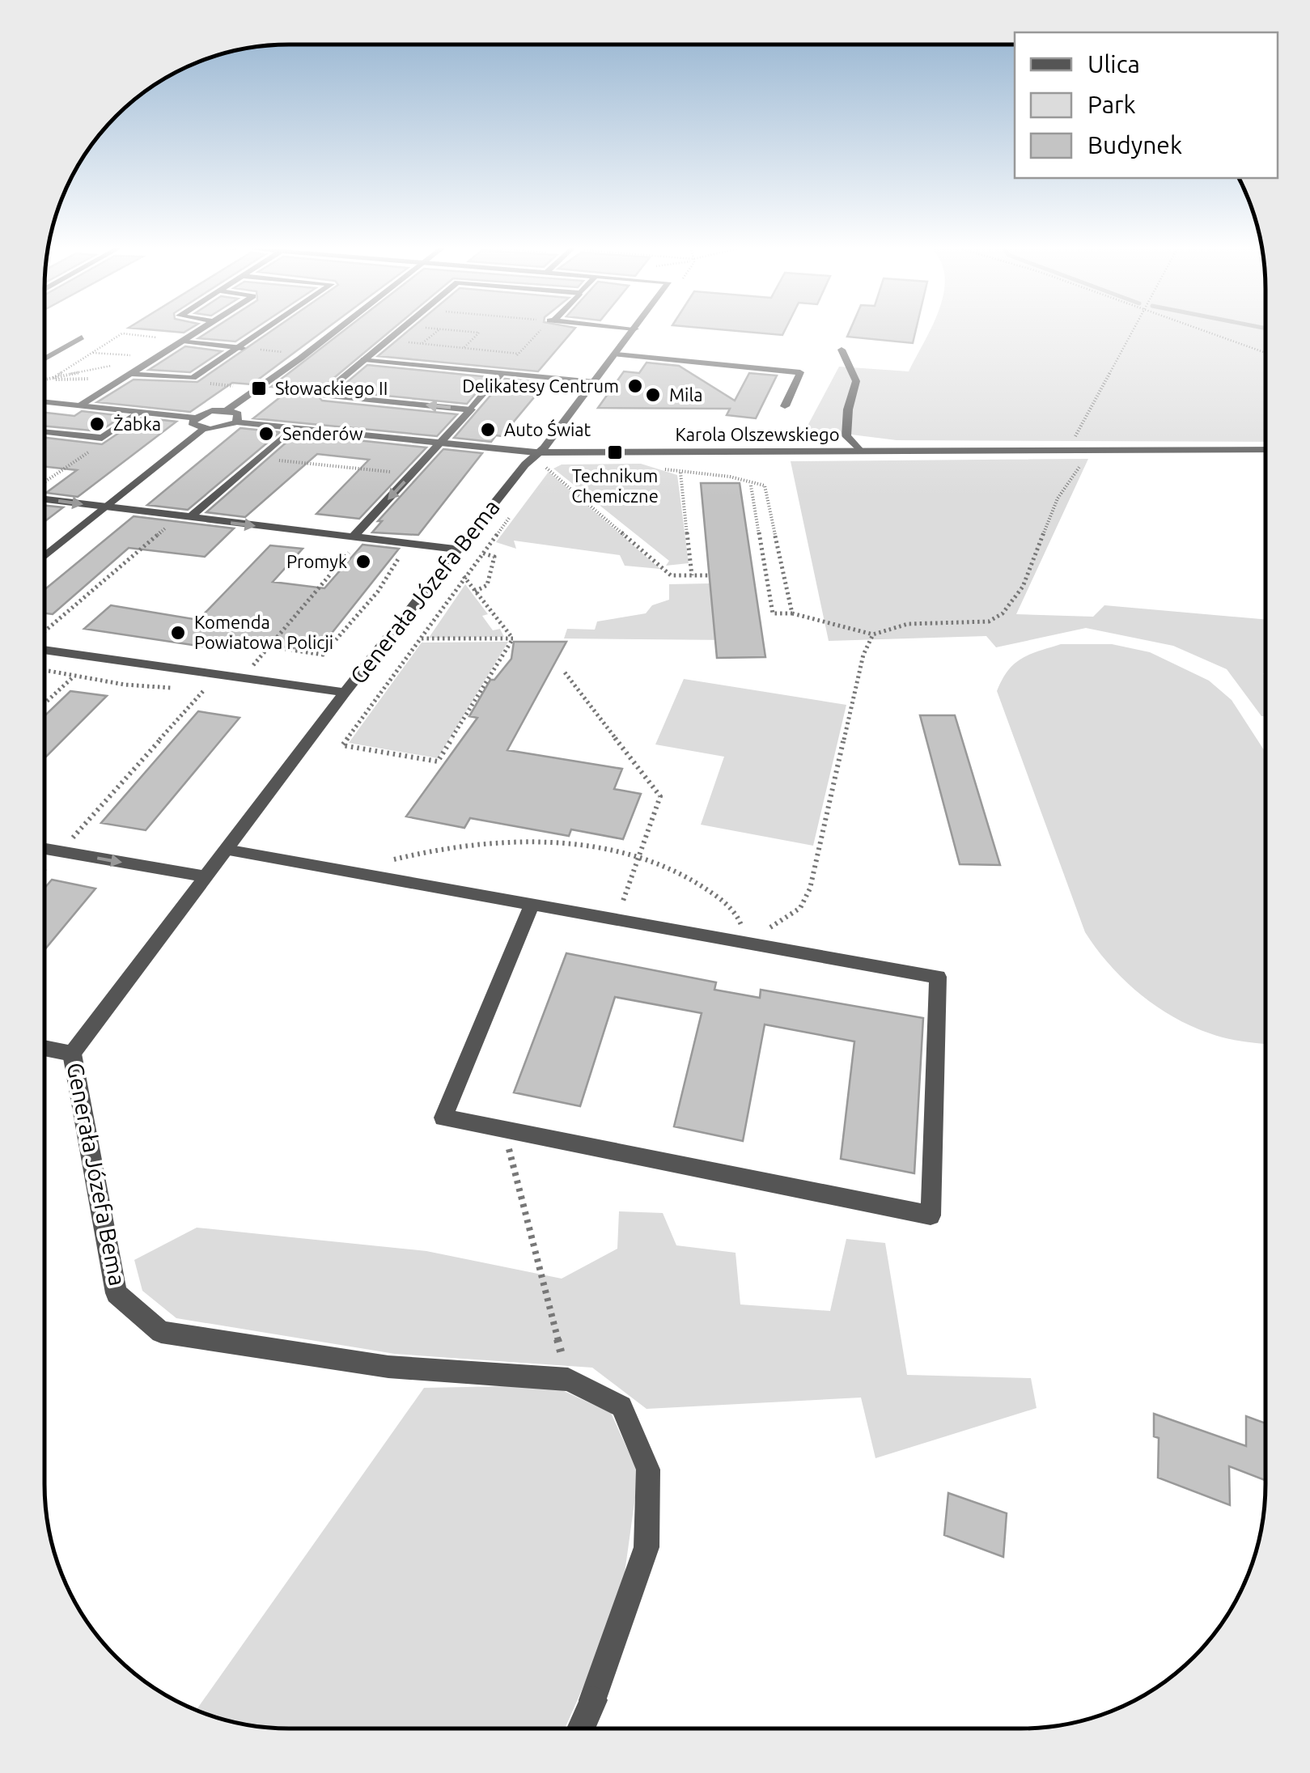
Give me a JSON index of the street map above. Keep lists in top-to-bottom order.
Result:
{
  "streets": {
    "street": ["Karola Olszewskiego", "Generała Józefa Bema"]
  },
  "crossings": [
    ["Karola Olszewskiego", "Generała Józefa Bema"]
  ],
  "places": {
    "other": [
      "Delikatesy Centrum",
      "Mila",
      "Żabka",
      "Auto Świat",
      "Senderów",
      "Promyk",
      "Komenda Powiatowa Policji"
    ],
    "transit": ["Słowackiego II", "Technikum Chemiczne"]
  },
  "legend": ["Ulica", "Park", "Budynek"]
}
